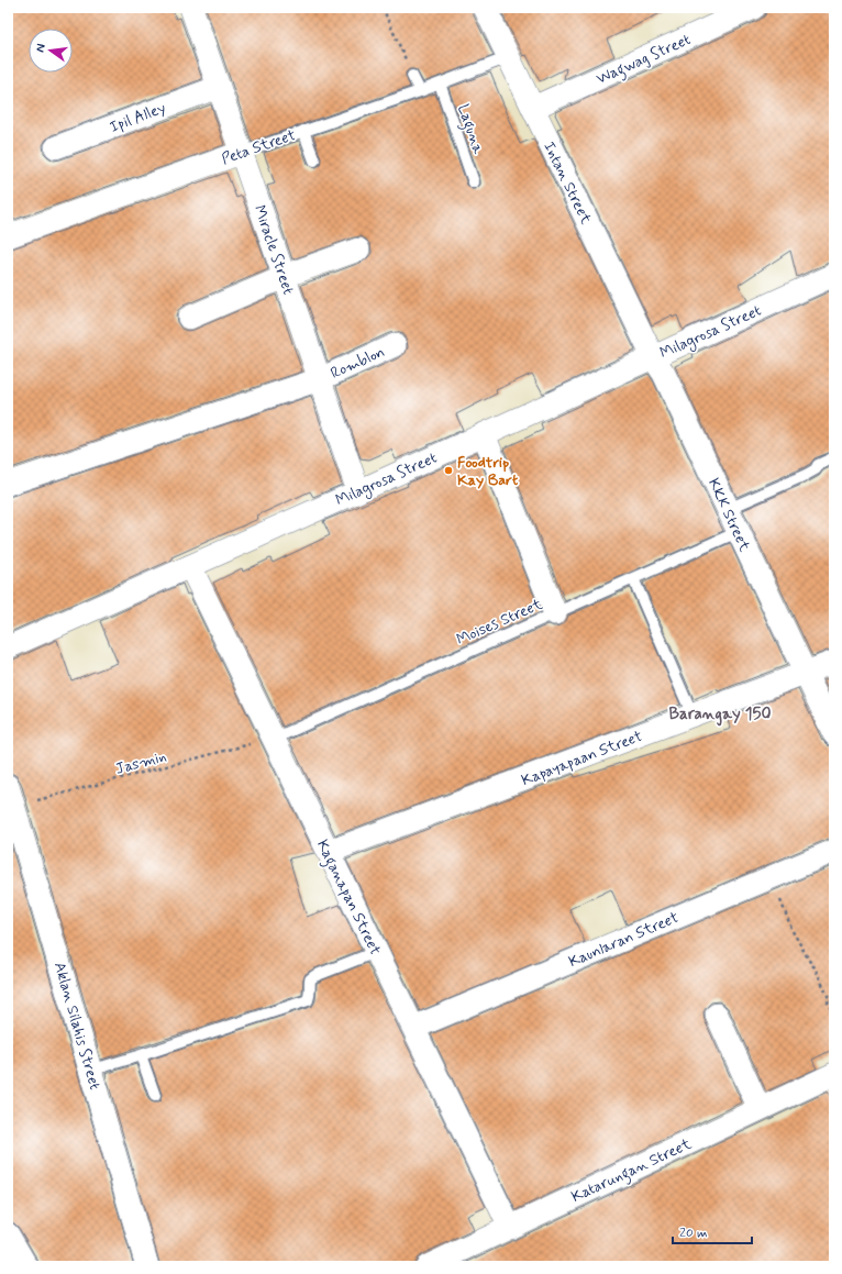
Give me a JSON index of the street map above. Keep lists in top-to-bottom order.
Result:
{
  "streets": {
    "street": [
      "Wagwag Street",
      "Ipil Alley",
      "Peta Street",
      "Intan Street",
      "Miracle Street",
      "Milagrosa Street",
      "Romblon",
      "KKK Street",
      "Kapayapaan Street",
      "Kaganapan Street",
      "Kaunlaran Street",
      "Aklan Silahis Street",
      "Katarungan Street"
    ],
    "lane": ["Laguna", "Moises Street"],
    "path": ["Jasmin"]
  },
  "crossings": [
    ["Wagwag Street", "Intan Street"],
    ["Ipil Alley", "Miracle Street"],
    ["Laguna", "Peta Street"],
    ["Peta Street", "Intan Street"],
    ["Peta Street", "Miracle Street"],
    ["Intan Street", "Milagrosa Street"],
    ["Intan Street", "KKK Street"],
    ["Miracle Street", "Milagrosa Street"],
    ["Miracle Street", "Romblon"],
    ["Milagrosa Street", "KKK Street"],
    ["Milagrosa Street", "Kaganapan Street"],
    ["KKK Street", "Moises Street"],
    ["KKK Street", "Kapayapaan Street"],
    ["Moises Street", "Jasmin"],
    ["Moises Street", "Kaganapan Street"],
    ["Kapayapaan Street", "Kaganapan Street"],
    ["Jasmin", "Kaganapan Street"],
    ["Jasmin", "Aklan Silahis Street"],
    ["Kaganapan Street", "Kaunlaran Street"],
    ["Kaganapan Street", "Katarungan Street"]
  ],
  "districts": ["Barangay 150"],
  "places": ["Foodtrip Kay Bart"],
  "scale_bar": "20 m",
  "north": "left"
}
